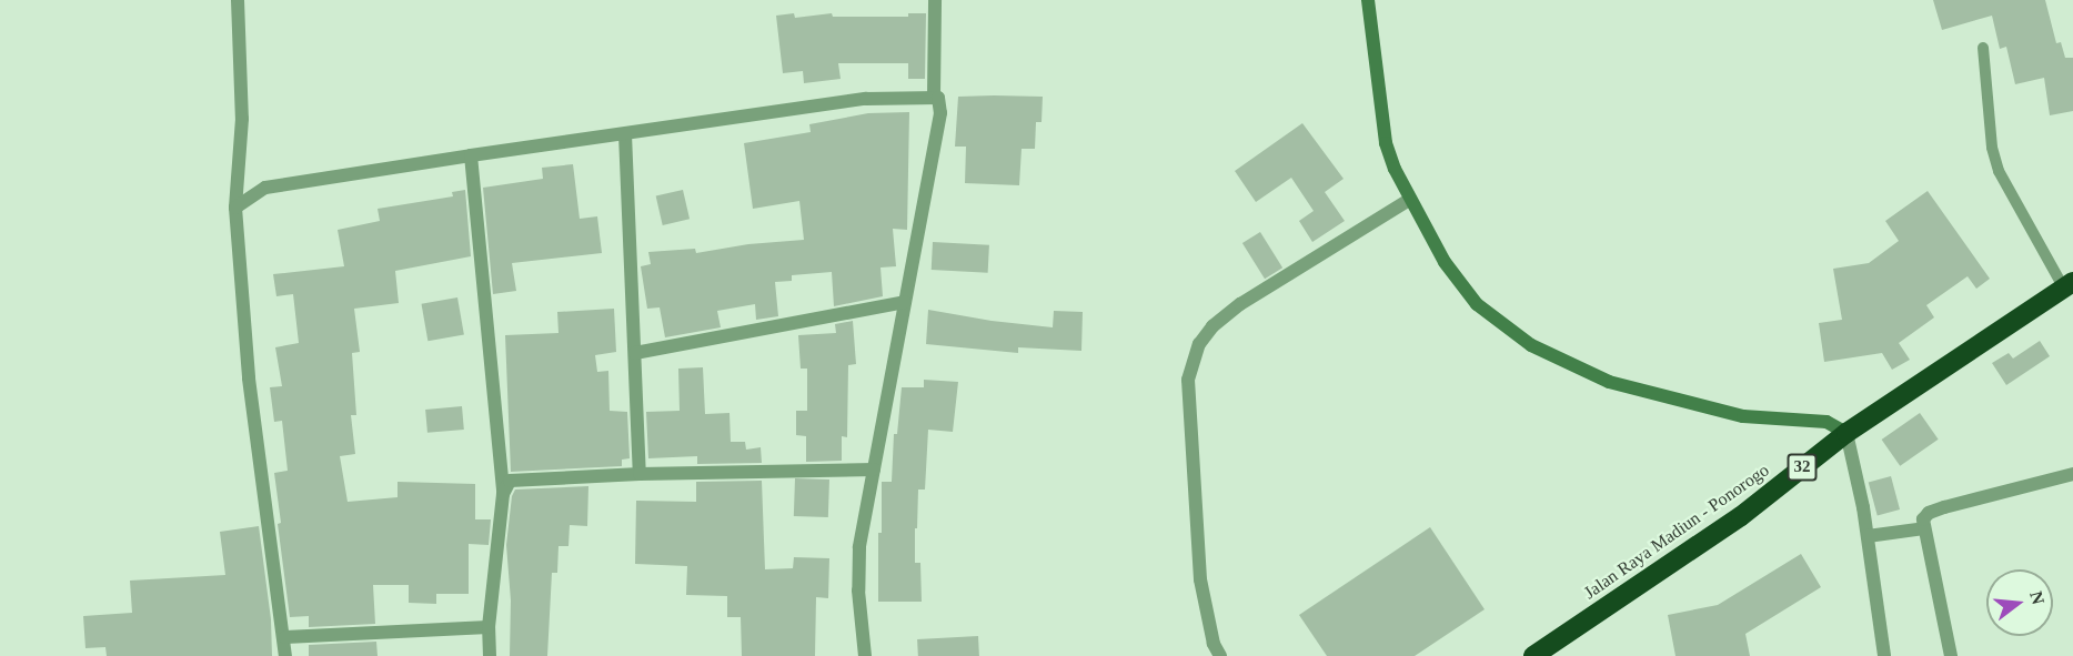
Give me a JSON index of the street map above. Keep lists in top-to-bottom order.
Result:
{
  "streets": {
    "highway": ["32", "Jalan Raya Madiun - Ponorogo"]
  },
  "north": "right"
}
